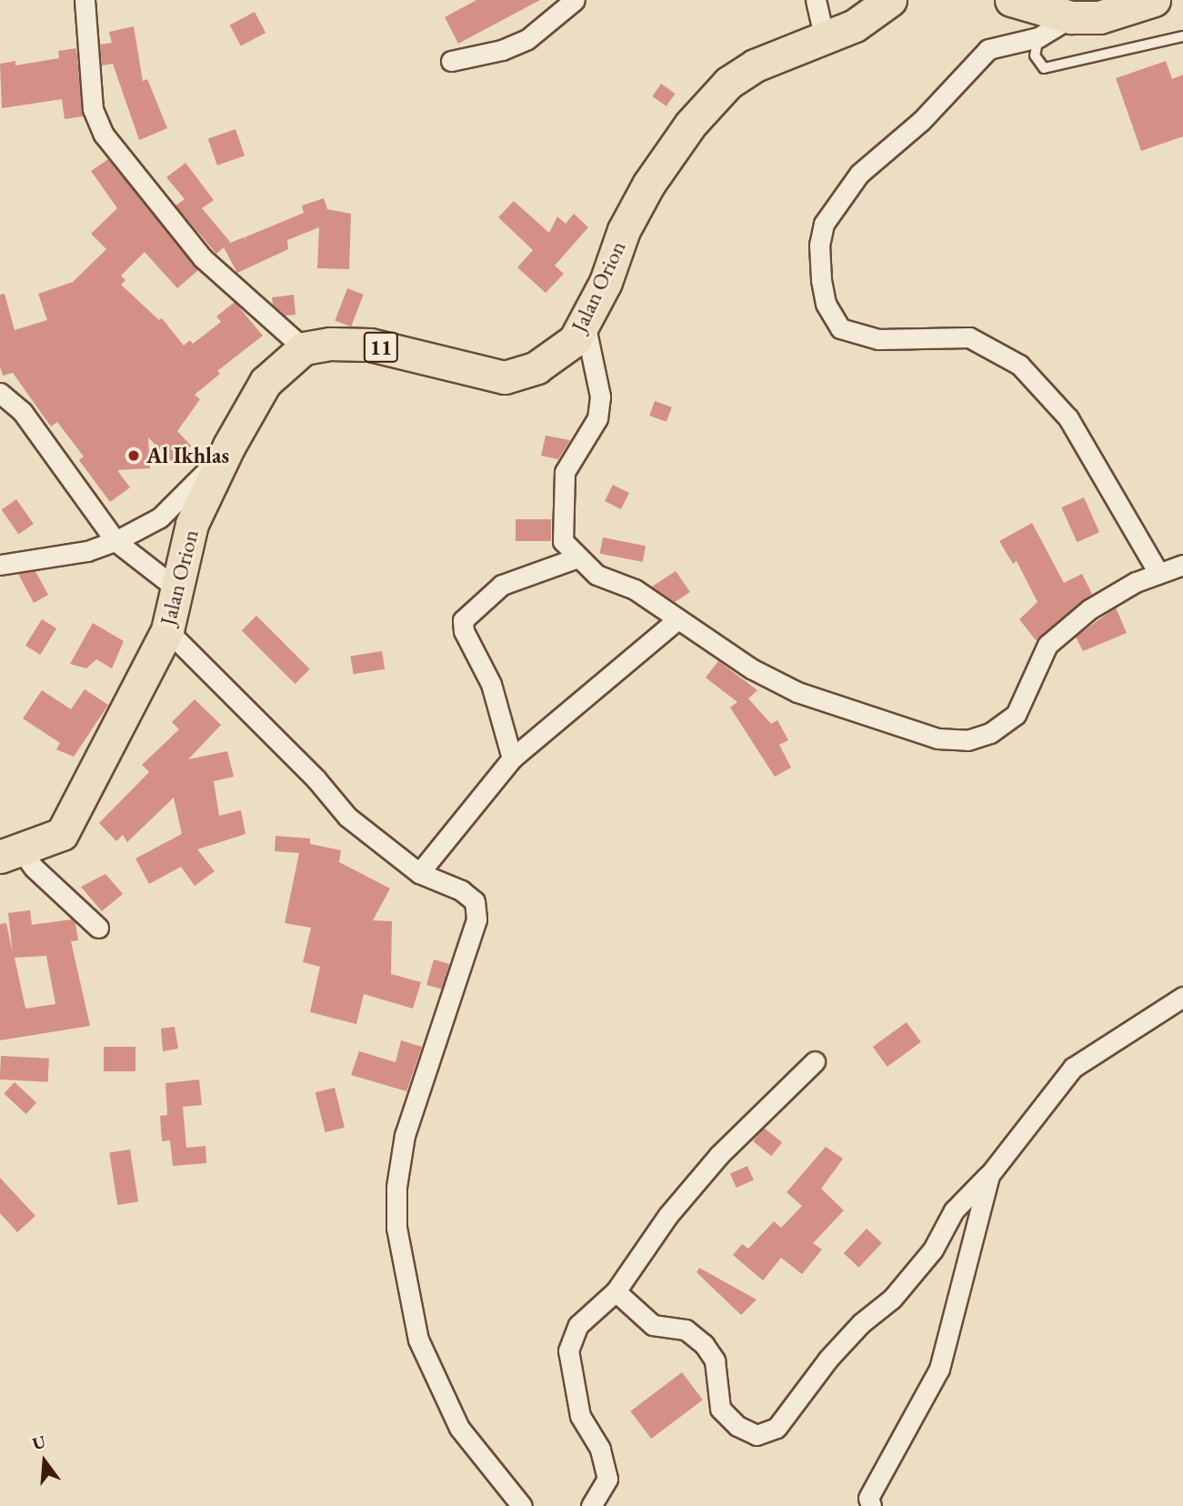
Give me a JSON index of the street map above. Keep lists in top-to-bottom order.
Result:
{
  "streets": {
    "highway": ["Jalan Orion", "11"]
  },
  "places": ["Al Ikhlas"],
  "north": "top"
}
